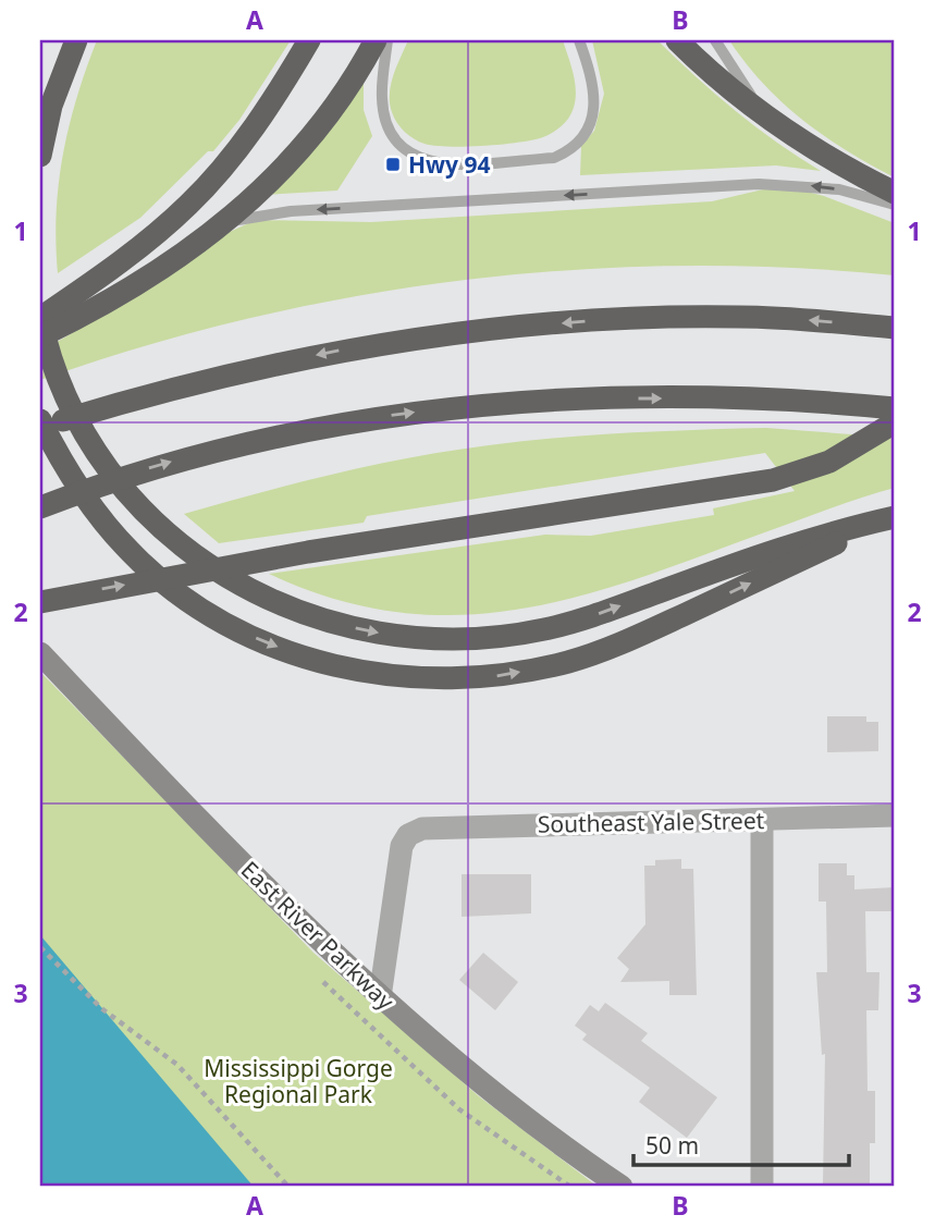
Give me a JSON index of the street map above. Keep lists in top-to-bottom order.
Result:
{
  "streets": {
    "street": ["Southeast Yale Street", "East River Parkway"]
  },
  "crossings": [
    ["Southeast Yale Street", "East River Parkway"]
  ],
  "parks": ["Mississippi Gorge Regional Park"],
  "places": {
    "transit": ["Hwy 94"]
  },
  "scale_bar": "50 m",
  "grid": {
    "columns": ["A", "B"],
    "rows": ["1", "2", "3"]
  }
}
